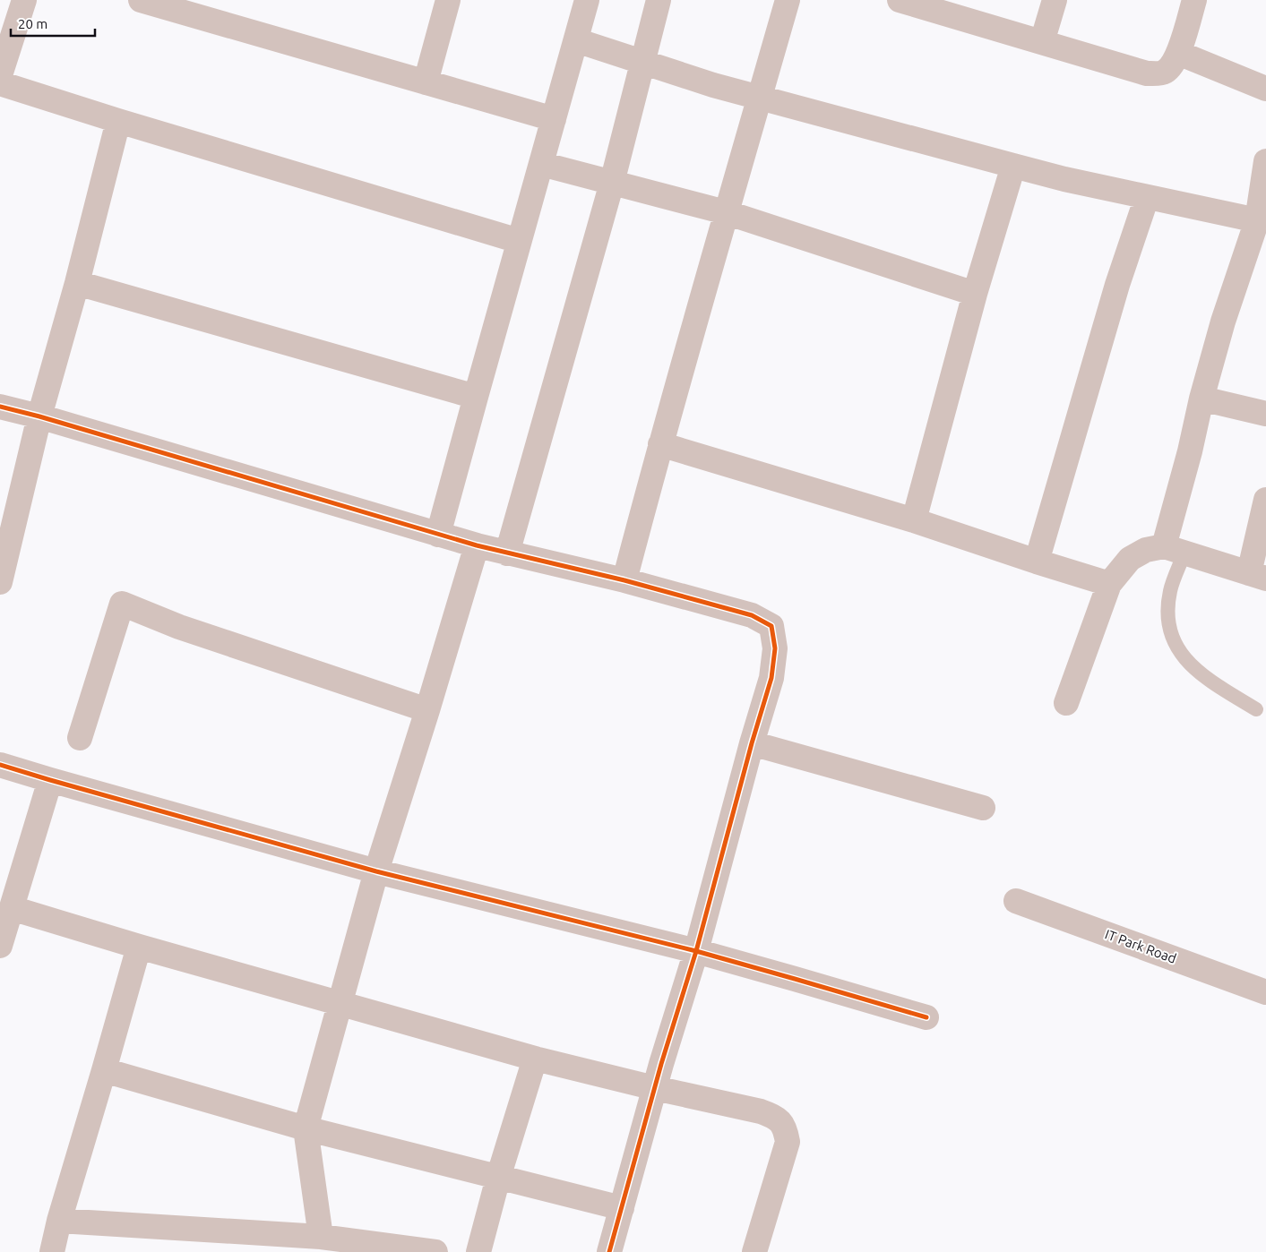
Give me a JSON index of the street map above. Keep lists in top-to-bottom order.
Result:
{
  "streets": {
    "street": ["IT Park Road"]
  },
  "scale_bar": "20 m"
}
